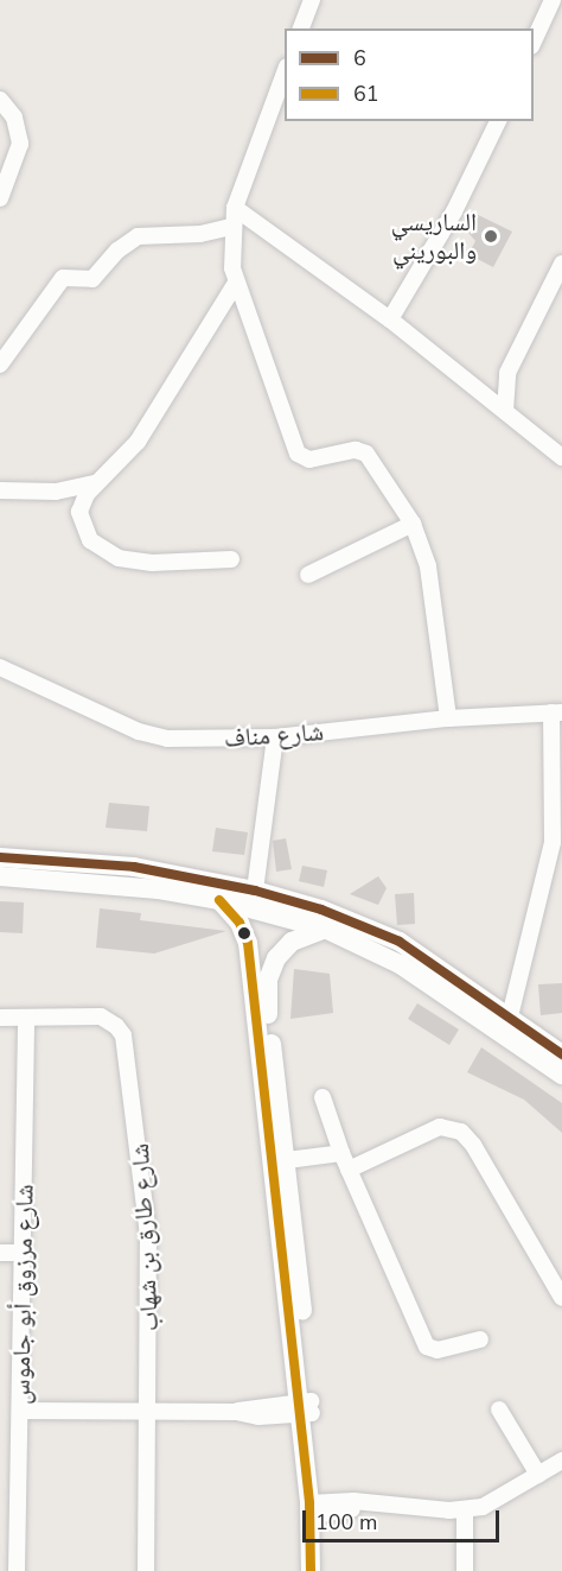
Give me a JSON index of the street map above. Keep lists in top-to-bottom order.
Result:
{
  "streets": {
    "street": ["شارع مناف", "شارع طارق بن شهاب", "شارع مرزوق أبو جاموس"]
  },
  "crossings": [
    ["شارع طارق بن شهاب", "شارع مرزوق أبو جاموس"]
  ],
  "places": ["الساريسي والبوريني"],
  "lines": ["transit line 6", "transit line 61"],
  "legend": ["6", "61"],
  "scale_bar": "100 m"
}
